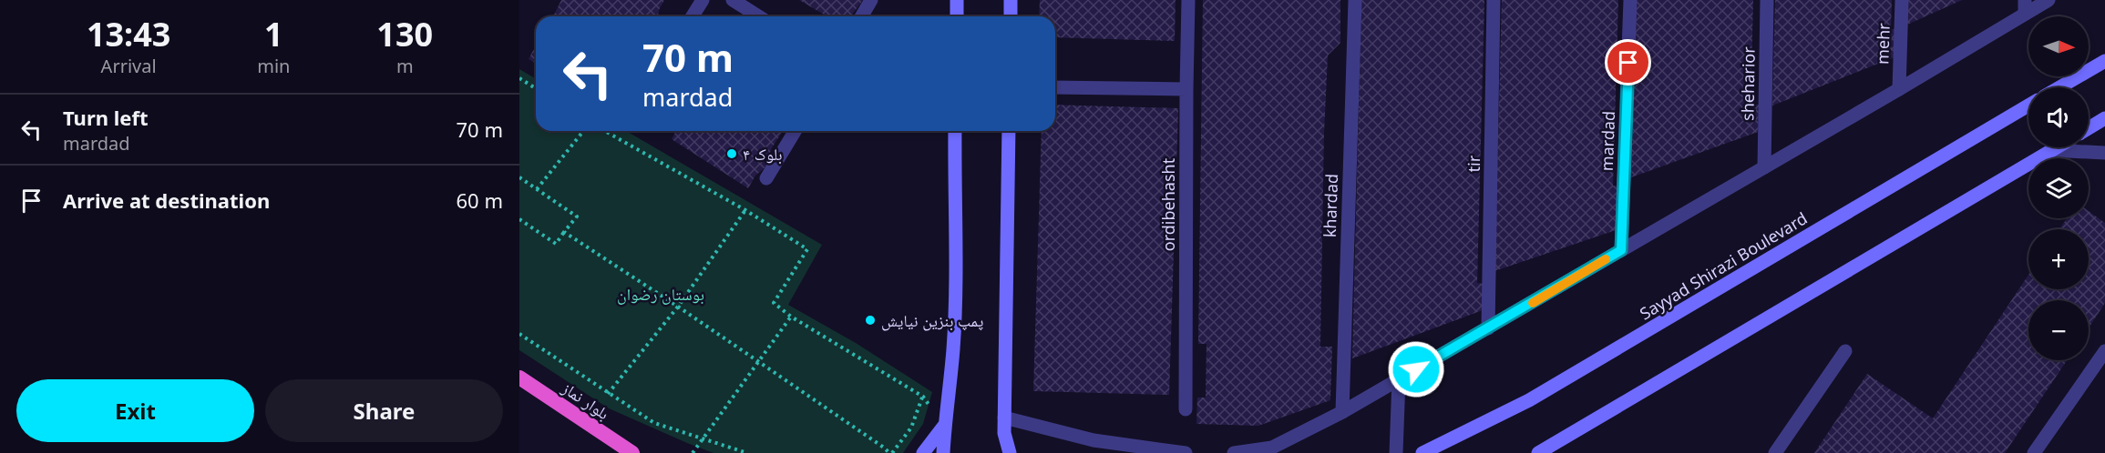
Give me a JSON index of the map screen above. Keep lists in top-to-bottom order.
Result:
{
  "streets": {
    "highway": ["بلوار نماز"],
    "main road": ["Sayyad Shirazi Boulevard"],
    "street": [
      "mehr",
      "sheharior",
      "mardad",
      "tir",
      "ordibehasht",
      "khardad"
    ]
  },
  "parks": ["بوستان رضوان"],
  "places": ["بلوک ۴", "پمپ بنزین نیایش"],
  "north": "right",
  "page": {
    "eta": [
      "13:43",
      "Arrival",
      "1",
      "min",
      "130",
      "m"
    ],
    "map_buttons": ["+", "−"],
    "turn": ["70 m", "mardad"],
    "list": [
      {
        "name": "Turn left",
        "note": "mardad",
        "value": "70 m"
      },
      {
        "name": "Arrive at destination",
        "value": "60 m"
      }
    ],
    "buttons": ["Exit", "Share"]
  }
}
